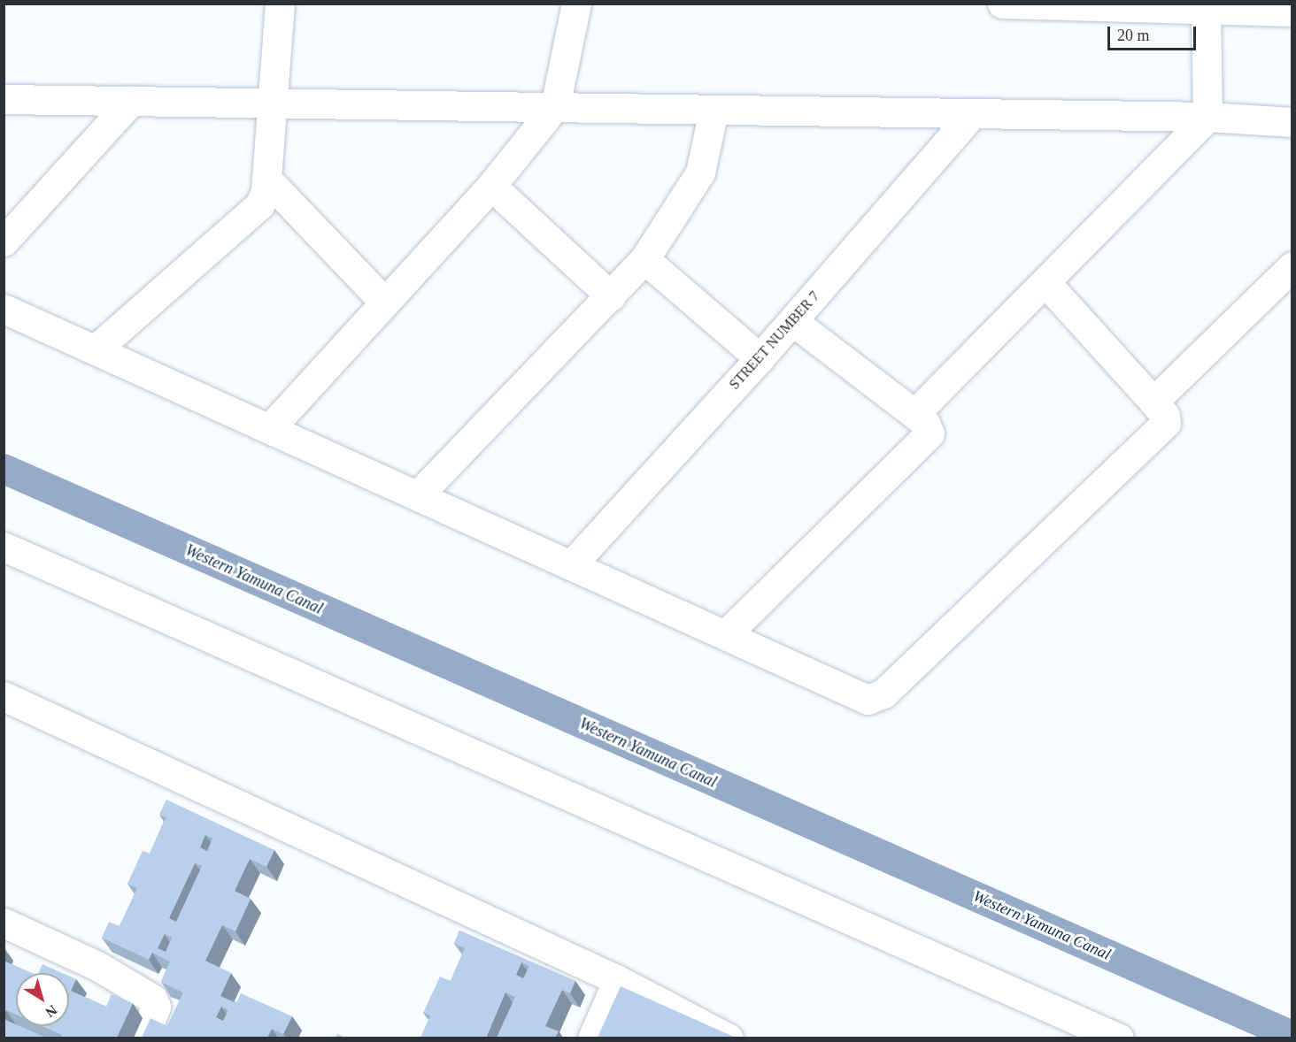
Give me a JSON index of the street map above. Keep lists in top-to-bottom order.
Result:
{
  "streets": {
    "street": ["STREET NUMBER 7"]
  },
  "water": ["Western Yamuna Canal"],
  "scale_bar": "20 m",
  "north": "bottom right"
}
